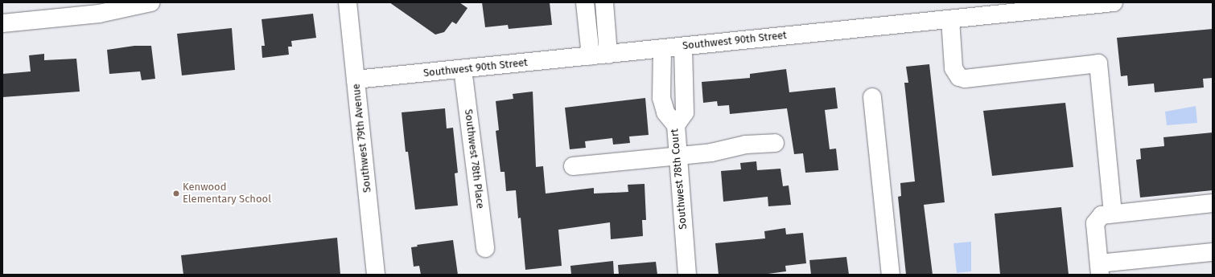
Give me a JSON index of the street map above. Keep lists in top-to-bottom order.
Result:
{
  "streets": {
    "street": [
      "Southwest 90th Street",
      "Southwest 79th Avenue",
      "Southwest 78th Place",
      "Southwest 78th Court"
    ]
  },
  "crossings": [
    ["Southwest 90th Street", "Southwest 79th Avenue"],
    ["Southwest 90th Street", "Southwest 78th Place"],
    ["Southwest 90th Street", "Southwest 78th Court"]
  ],
  "places": ["Kenwood Elementary School"]
}
